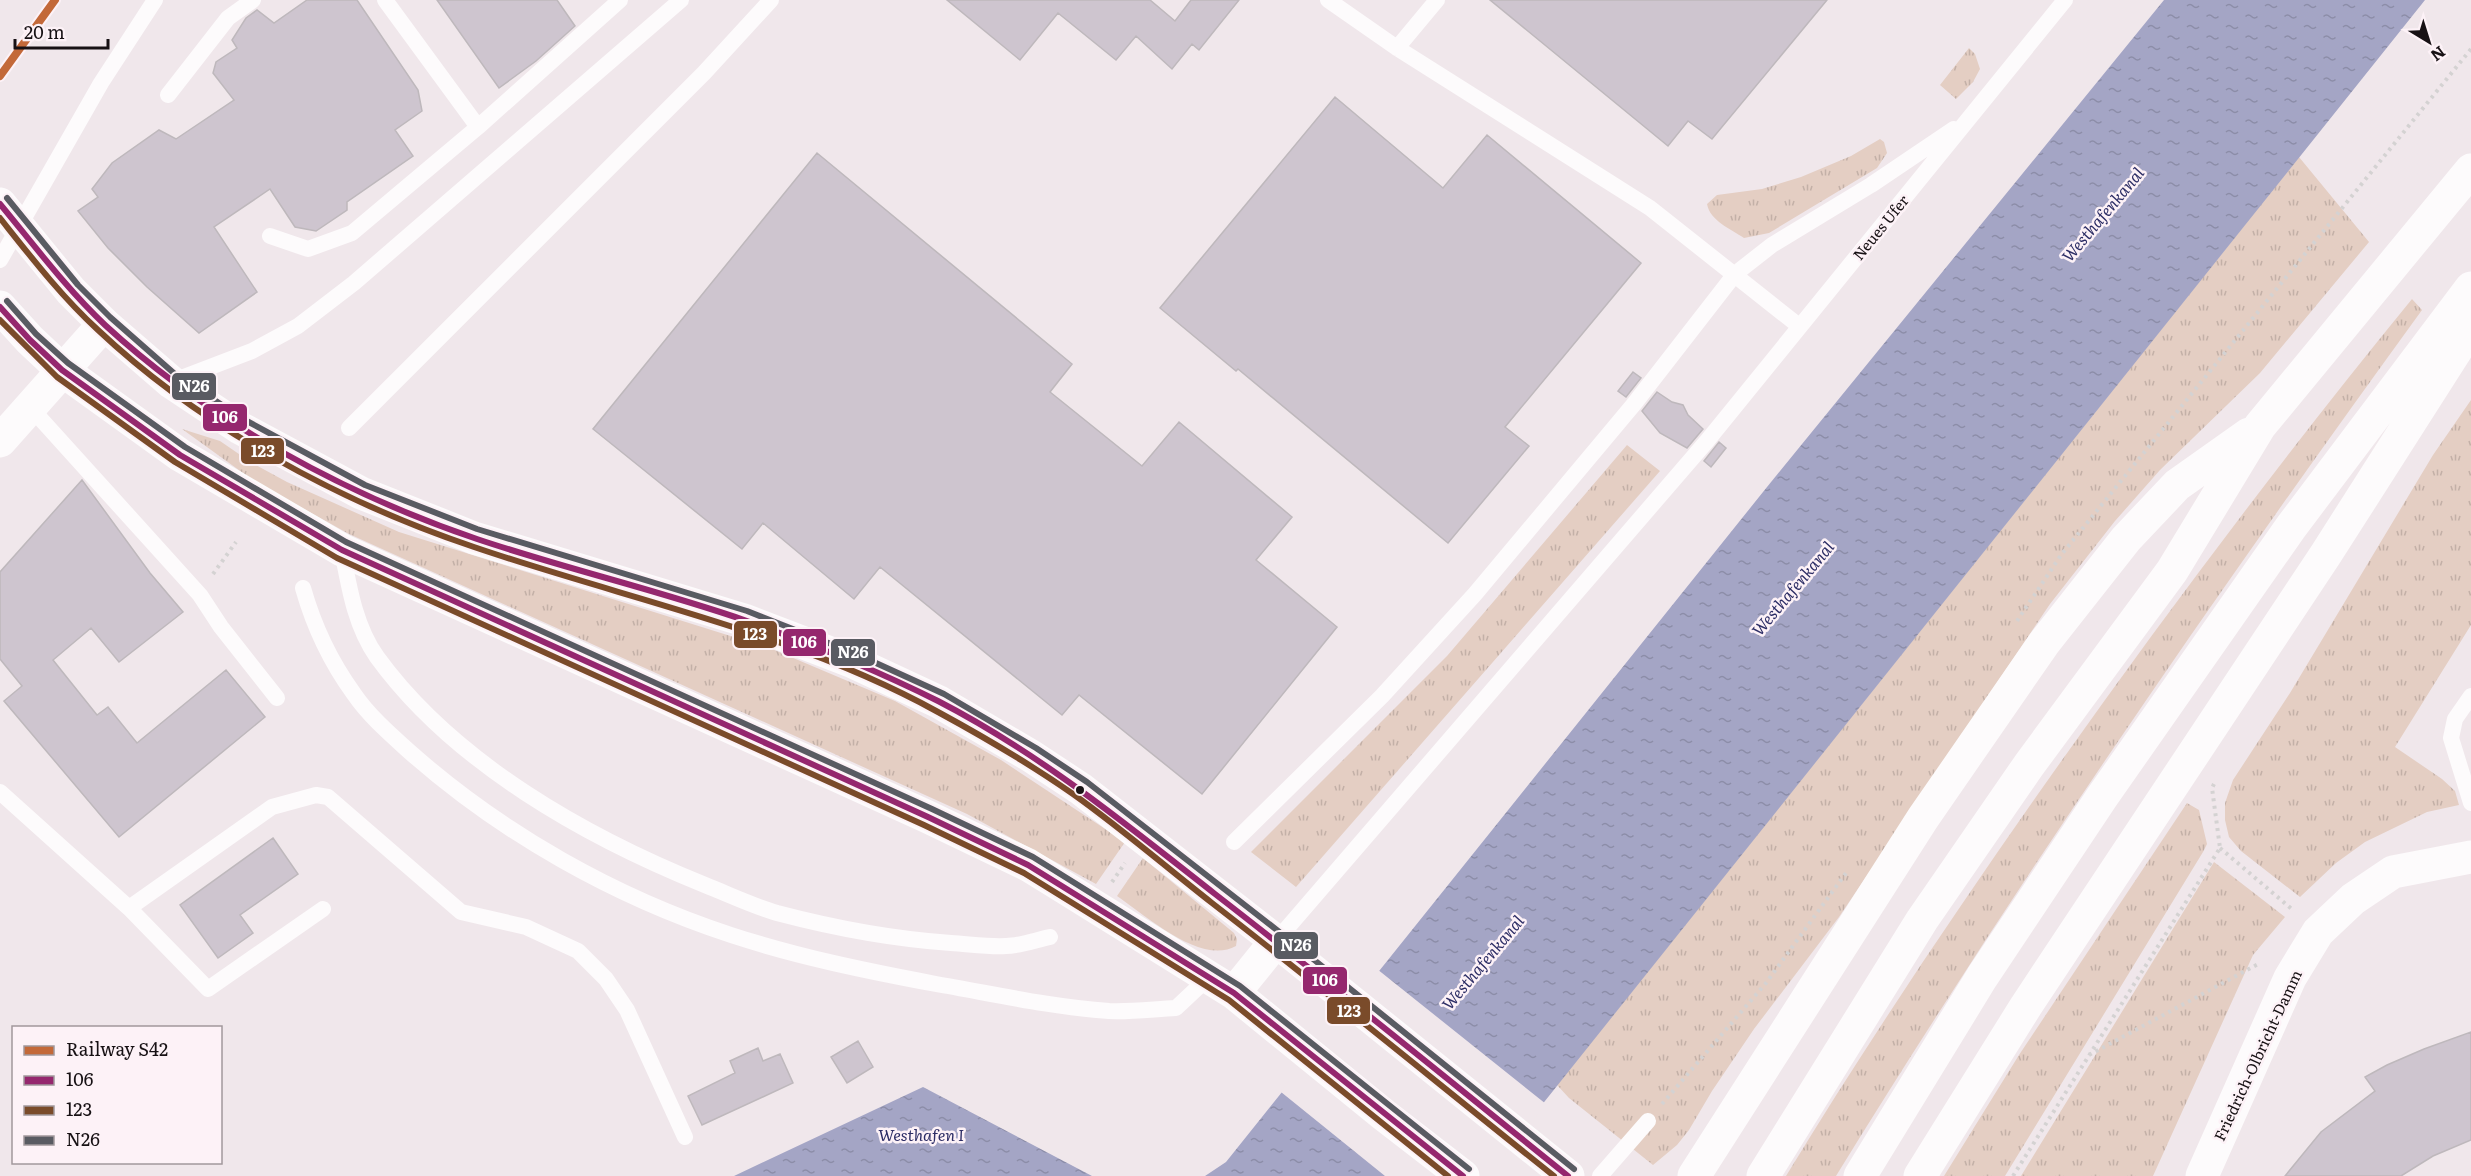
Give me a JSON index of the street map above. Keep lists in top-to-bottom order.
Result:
{
  "streets": {
    "main road": ["Friedrich-Olbricht-Damm"],
    "lane": ["Neues Ufer"]
  },
  "water": ["Westhafenkanal", "Westhafen I"],
  "lines": [
    "rail line S42",
    "transit line N26",
    "transit line 106",
    "transit line 123"
  ],
  "legend": [
    "Railway S42",
    "106",
    "123",
    "N26"
  ],
  "scale_bar": "20 m",
  "north": "bottom right"
}
